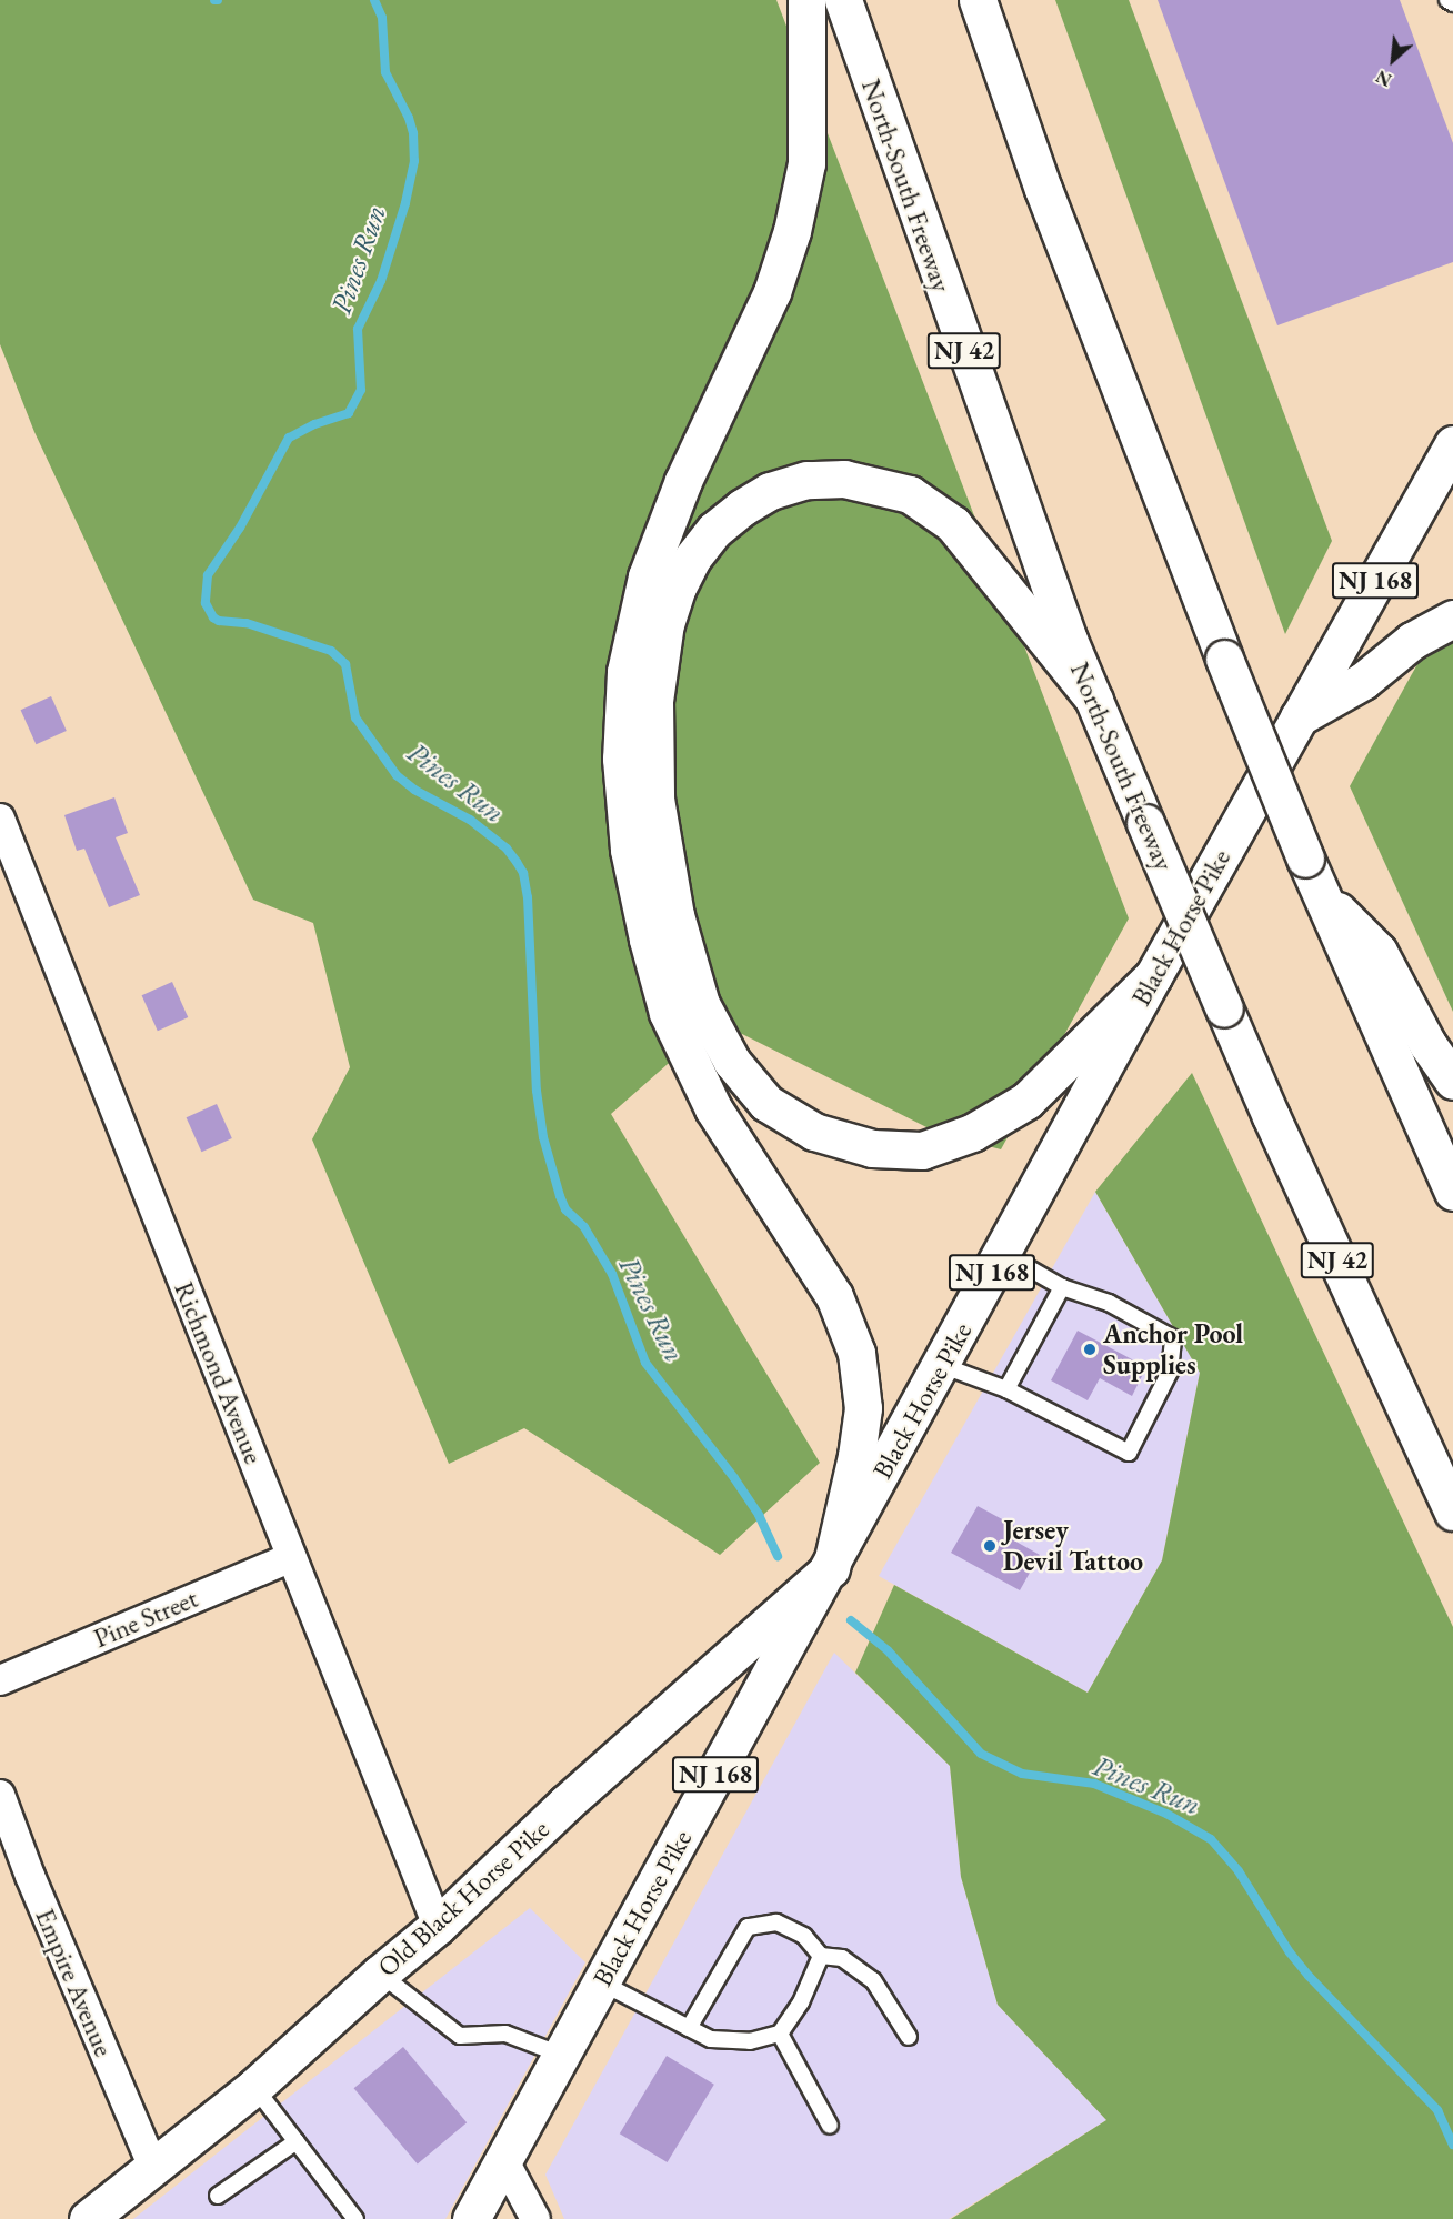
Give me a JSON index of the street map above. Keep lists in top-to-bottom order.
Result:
{
  "streets": {
    "main road": [
      "North-South Freeway",
      "NJ 42",
      "NJ 168",
      "Black Horse Pike",
      "Old Black Horse Pike"
    ],
    "street": ["Richmond Avenue", "Pine Street", "Empire Avenue"]
  },
  "crossings": [
    ["Black Horse Pike", "Old Black Horse Pike"],
    ["Richmond Avenue", "Pine Street"],
    ["Richmond Avenue", "Old Black Horse Pike"],
    ["Old Black Horse Pike", "Empire Avenue"]
  ],
  "water": ["Pines Run"],
  "places": ["Anchor Pool Supplies", "Jersey Devil Tattoo"],
  "north": "bottom left"
}
